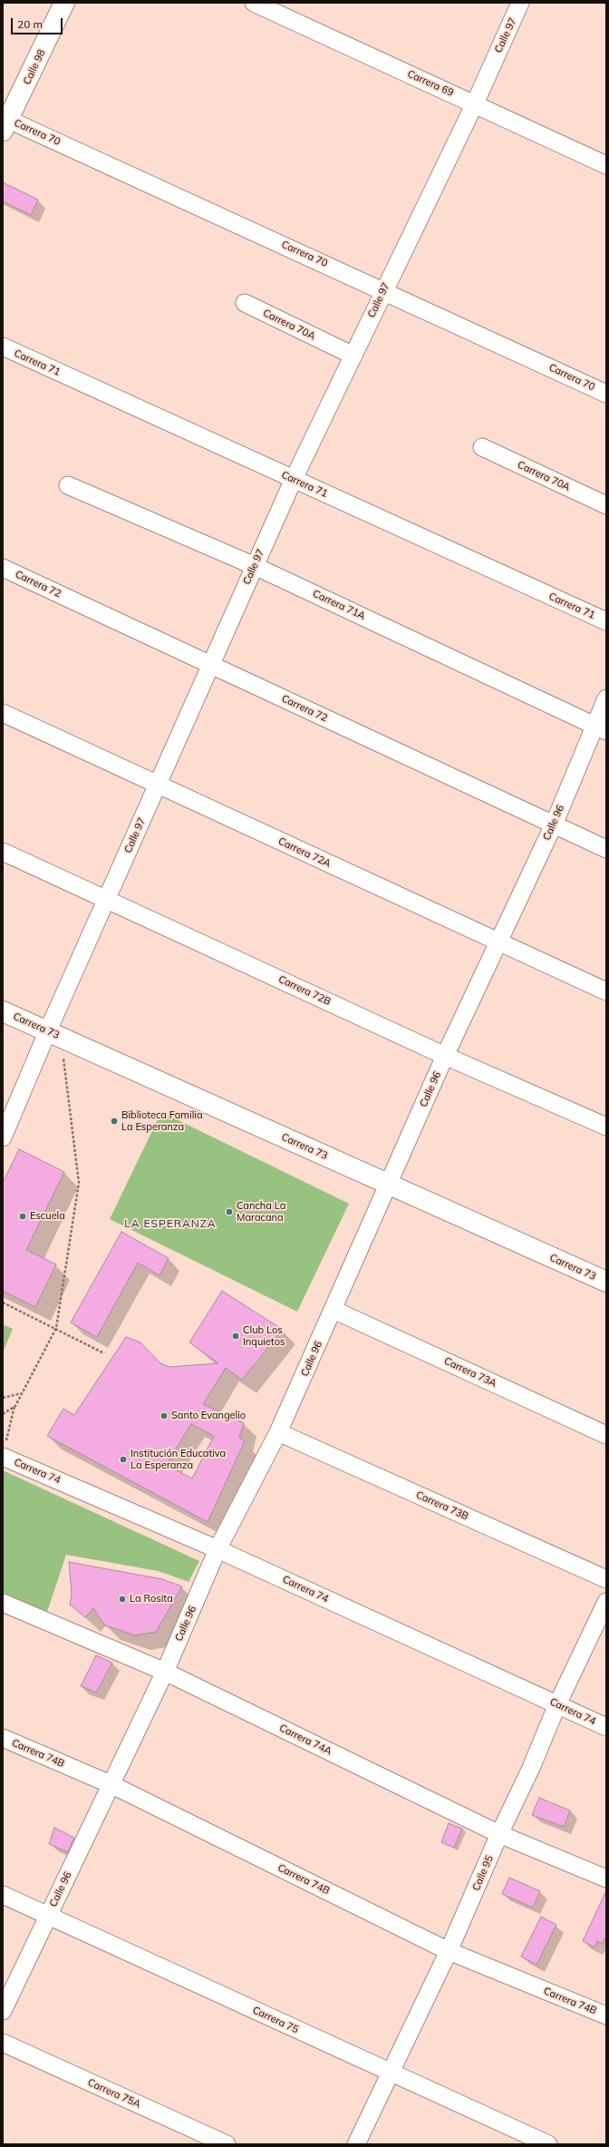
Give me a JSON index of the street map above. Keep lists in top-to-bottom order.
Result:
{
  "streets": {
    "street": [
      "Calle 97",
      "Calle 98",
      "Carrera 69",
      "Carrera 70",
      "Carrera 70A",
      "Carrera 71",
      "Carrera 72",
      "Carrera 71A",
      "Calle 96",
      "Carrera 72A",
      "Carrera 72B",
      "Carrera 73",
      "Carrera 73A",
      "Carrera 74",
      "Carrera 73B",
      "Carrera 74A",
      "Carrera 74B",
      "Calle 95",
      "Carrera 75",
      "Carrera 75A"
    ]
  },
  "crossings": [
    ["Calle 97", "Carrera 69"],
    ["Calle 97", "Carrera 70"],
    ["Calle 97", "Carrera 70A"],
    ["Calle 97", "Carrera 71"],
    ["Calle 97", "Carrera 72"],
    ["Calle 97", "Carrera 71A"],
    ["Calle 97", "Carrera 72A"],
    ["Calle 97", "Carrera 72B"],
    ["Calle 97", "Carrera 73"],
    ["Calle 98", "Carrera 70"],
    ["Carrera 72", "Calle 96"],
    ["Carrera 71A", "Calle 96"],
    ["Calle 96", "Carrera 72A"],
    ["Calle 96", "Carrera 72B"],
    ["Calle 96", "Carrera 73"],
    ["Calle 96", "Carrera 73A"],
    ["Calle 96", "Carrera 74"],
    ["Calle 96", "Carrera 73B"],
    ["Calle 96", "Carrera 74A"],
    ["Calle 96", "Carrera 74B"],
    ["Calle 96", "Carrera 75"],
    ["Carrera 74", "Calle 95"],
    ["Carrera 74A", "Calle 95"],
    ["Carrera 74B", "Calle 95"],
    ["Calle 95", "Carrera 75"]
  ],
  "districts": ["LA ESPERANZA"],
  "places": [
    "Biblioteca Familia La Esperanza",
    "Cancha La Maracana",
    "Escuela",
    "Club Los Inquietos",
    "Santo Evangelio",
    "Institución Educativa La Esperanza",
    "La Rosita"
  ],
  "scale_bar": "20 m"
}
